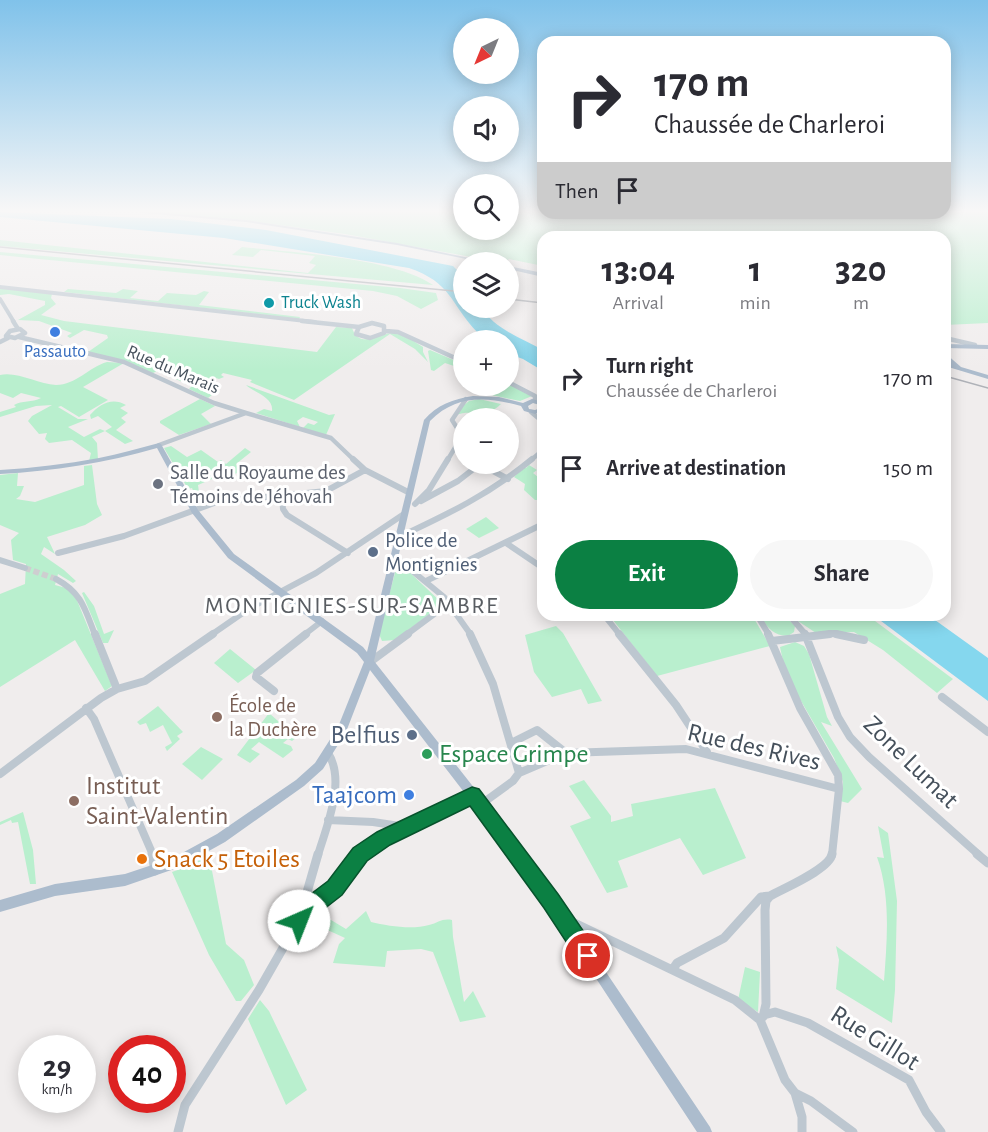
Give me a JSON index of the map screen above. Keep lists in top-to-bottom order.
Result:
{
  "streets": {
    "street": [
      "Rue du Marais",
      "Rue des Rives",
      "Zone Lumat",
      "Rue Gillot"
    ]
  },
  "districts": ["MONTIGNIES-SUR-SAMBRE"],
  "places": [
    "Truck Wash",
    "Passauto",
    "Salle du Royaume des Témoins de Jéhovah",
    "Police de Montignies",
    "École de la Duchère",
    "Belfius",
    "Espace Grimpe",
    "Taajcom",
    "Institut Saint-Valentin",
    "Snack 5 Etoiles"
  ],
  "north": "bottom left",
  "page": {
    "map_buttons": ["+", "−"],
    "turn": ["170 m", "Chaussée de Charleroi"],
    "then": "Then",
    "eta": [
      "13:04",
      "Arrival",
      "1",
      "min",
      "320",
      "m"
    ],
    "list": [
      {
        "name": "Turn right",
        "note": "Chaussée de Charleroi",
        "value": "170 m"
      },
      {
        "name": "Arrive at destination",
        "value": "150 m"
      }
    ],
    "buttons": ["Exit", "Share"],
    "speed": "29 km/h",
    "limit": "40"
  }
}
